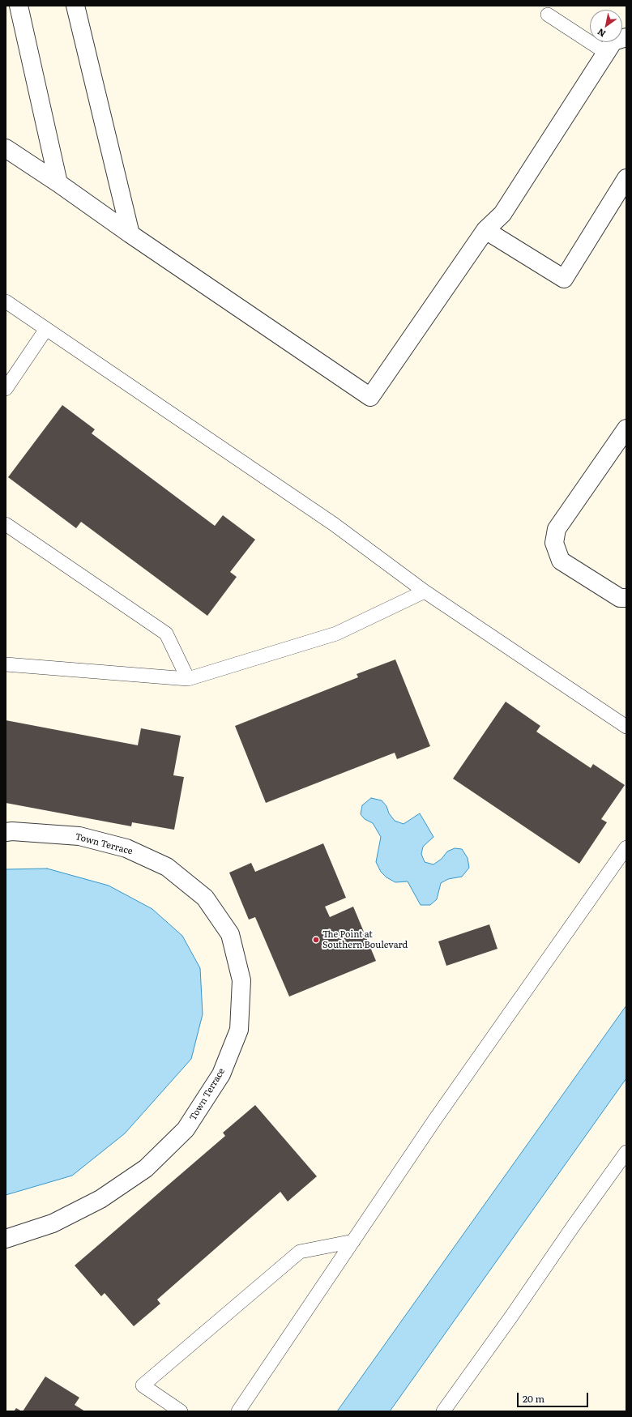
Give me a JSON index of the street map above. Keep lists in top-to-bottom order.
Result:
{
  "streets": {
    "street": ["Town Terrace"]
  },
  "places": ["The Point at Southern Boulevard"],
  "scale_bar": "20 m",
  "north": "bottom left"
}
